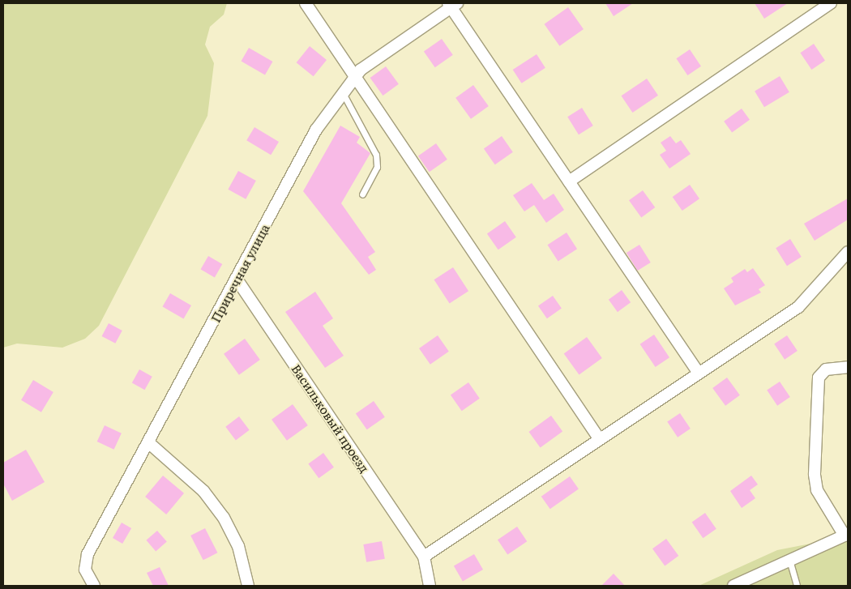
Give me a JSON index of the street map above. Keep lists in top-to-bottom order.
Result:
{
  "streets": {
    "street": ["Приречная улица", "Васильковый проезд"]
  },
  "crossings": [
    ["Приречная улица", "Васильковый проезд"]
  ]
}
